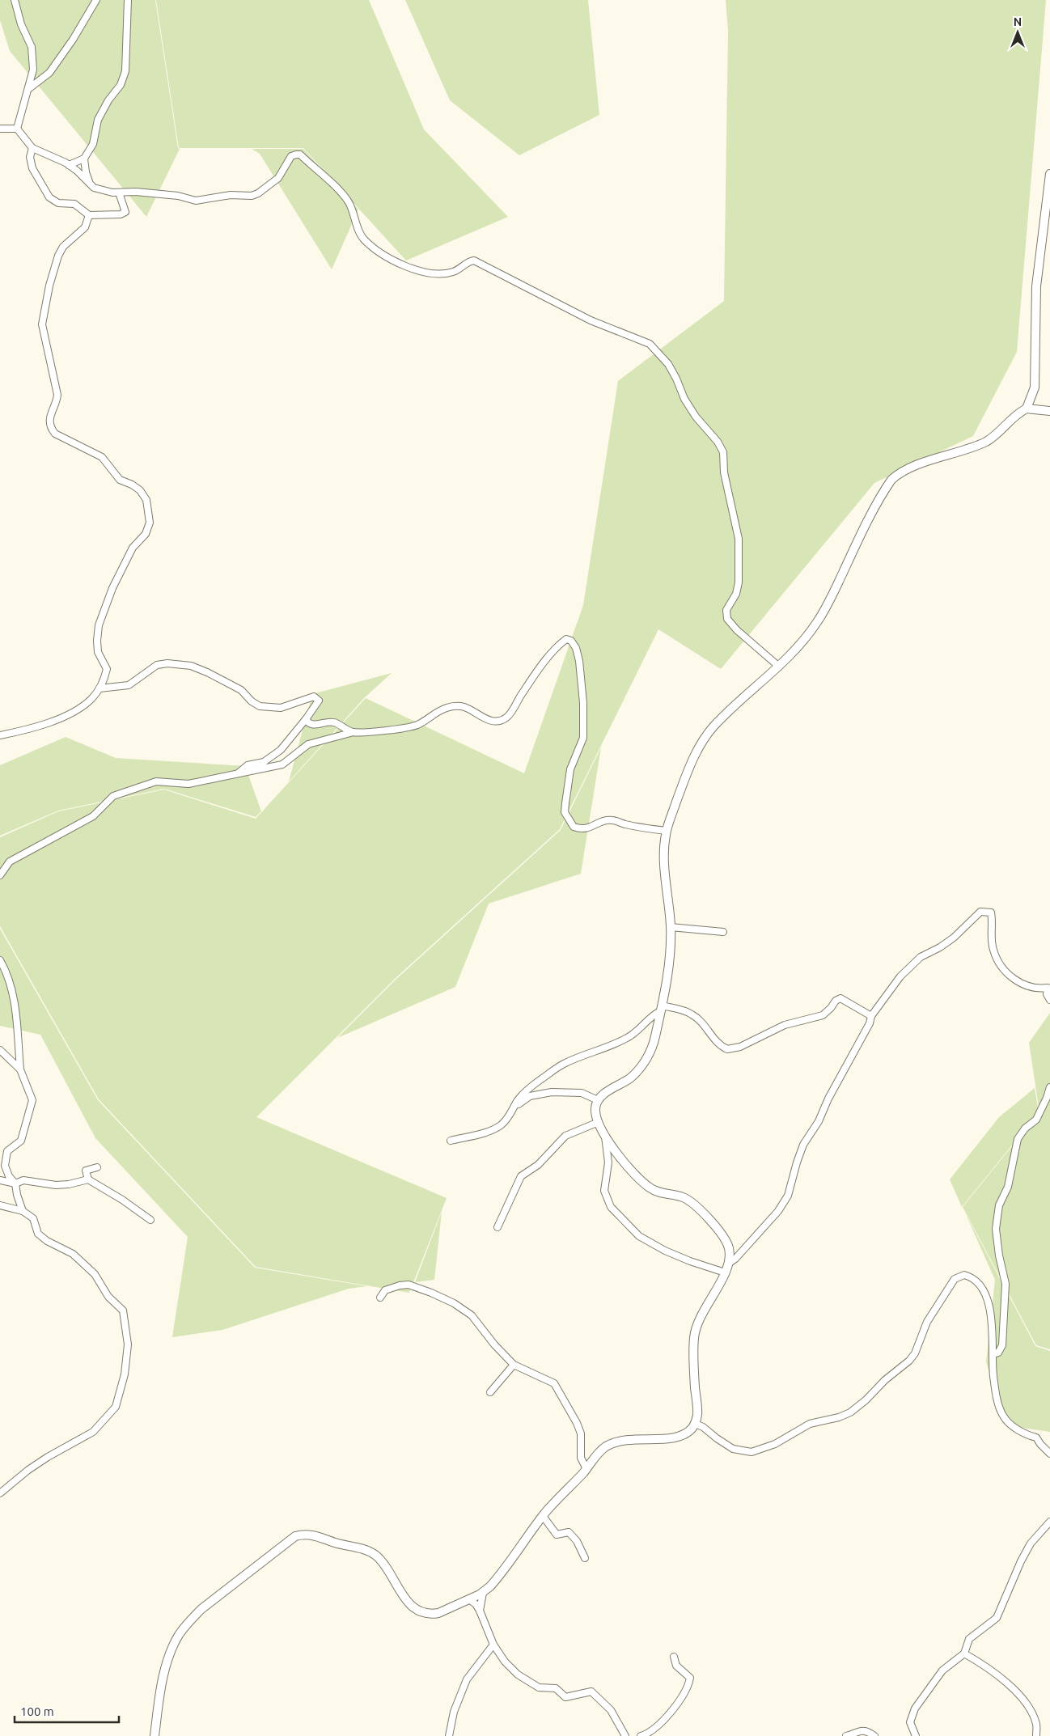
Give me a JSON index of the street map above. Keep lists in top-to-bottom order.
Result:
{
  "scale_bar": "100 m",
  "north": "top"
}
